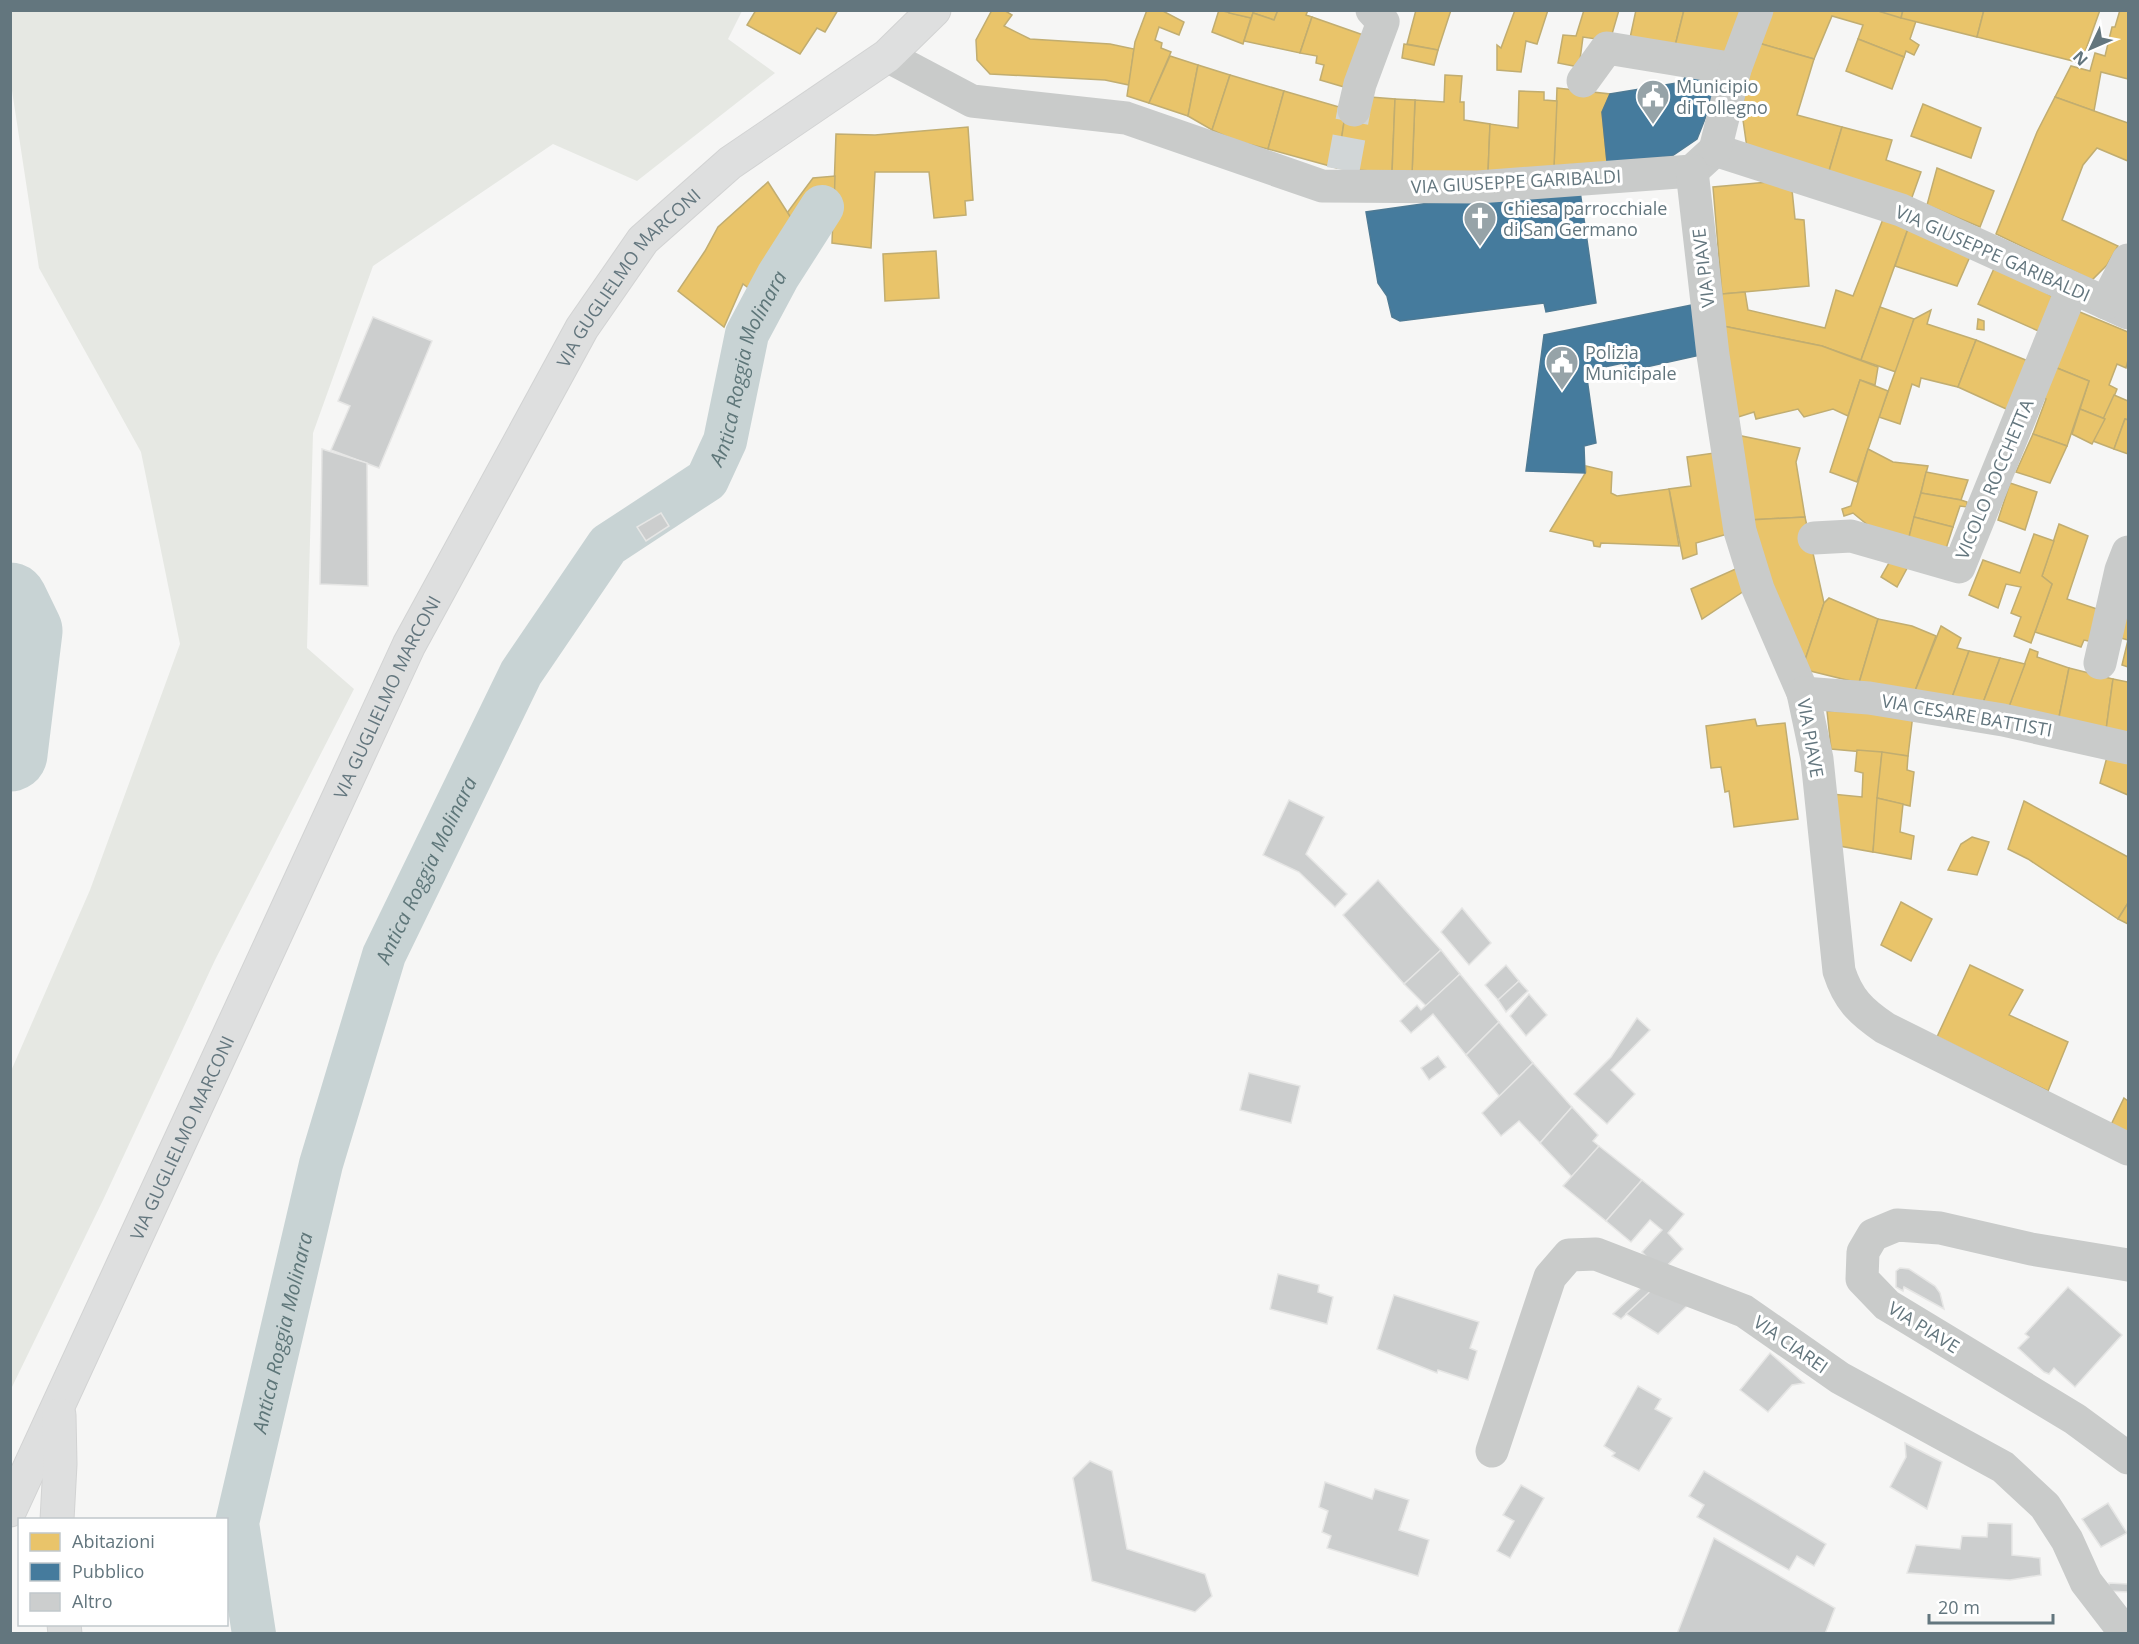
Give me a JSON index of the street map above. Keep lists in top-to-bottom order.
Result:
{
  "streets": {
    "street": [
      "VIA GIUSEPPE GARIBALDI",
      "VIA PIAVE",
      "VIA GUGLIELMO MARCONI",
      "VICOLO ROCCHETTA",
      "VIA CESARE BATTISTI",
      "VIA CIAREI"
    ]
  },
  "crossings": [
    ["VIA GIUSEPPE GARIBALDI", "VIA PIAVE"],
    ["VIA GIUSEPPE GARIBALDI", "VIA GUGLIELMO MARCONI"],
    ["VIA GIUSEPPE GARIBALDI", "VICOLO ROCCHETTA"],
    ["VIA PIAVE", "VIA CESARE BATTISTI"]
  ],
  "water": ["Antica Roggia Molinara"],
  "places": {
    "public building": ["Municipio di Tollegno", "Polizia Municipale"],
    "church": ["Chiesa parrocchiale di San Germano"]
  },
  "legend": ["Abitazioni", "Pubblico", "Altro"],
  "scale_bar": "20 m",
  "north": "bottom left"
}
